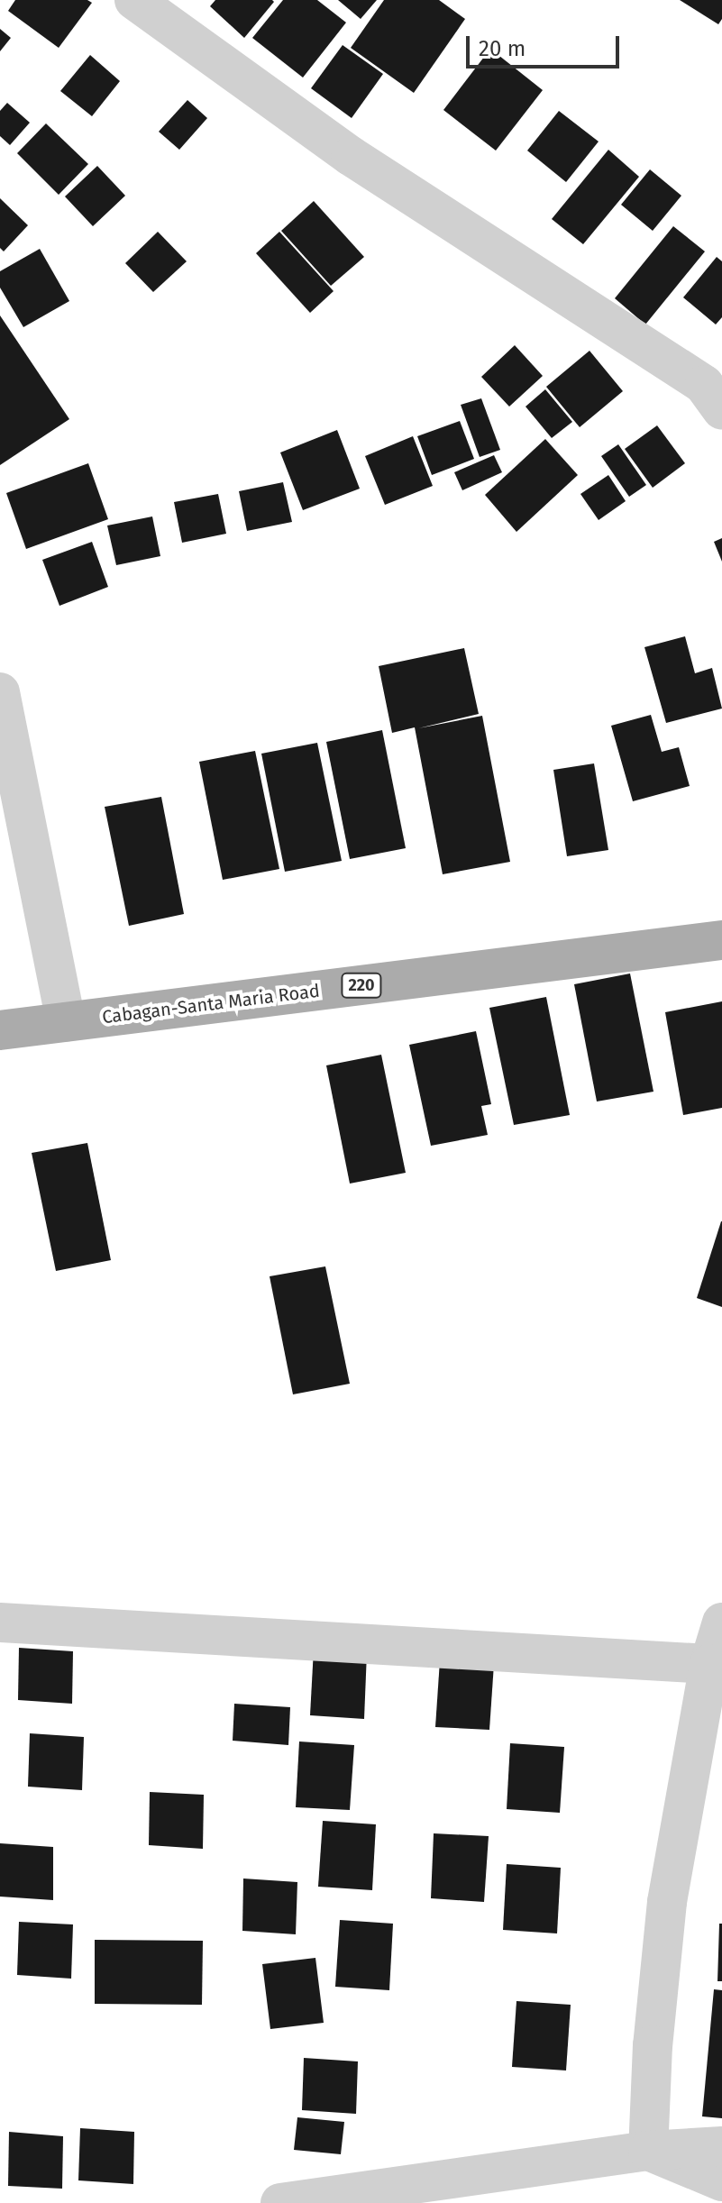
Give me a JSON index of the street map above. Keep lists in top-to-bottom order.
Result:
{
  "streets": {
    "main road": ["220", "Cabagan-Santa Maria Road"]
  },
  "scale_bar": "20 m"
}
